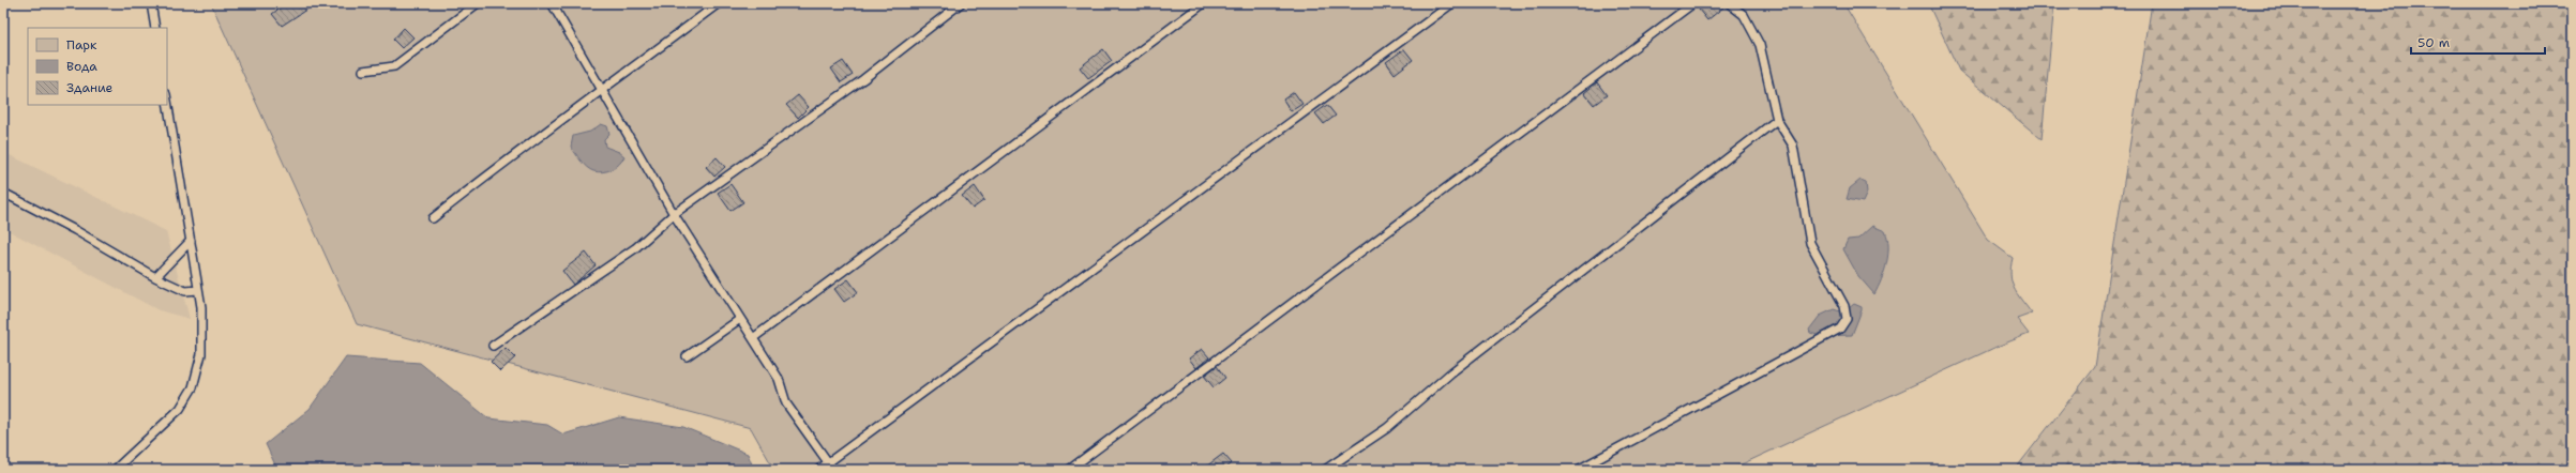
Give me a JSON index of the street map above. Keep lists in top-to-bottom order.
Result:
{
  "legend": ["Парк", "Вода", "Здание"],
  "scale_bar": "50 m"
}
